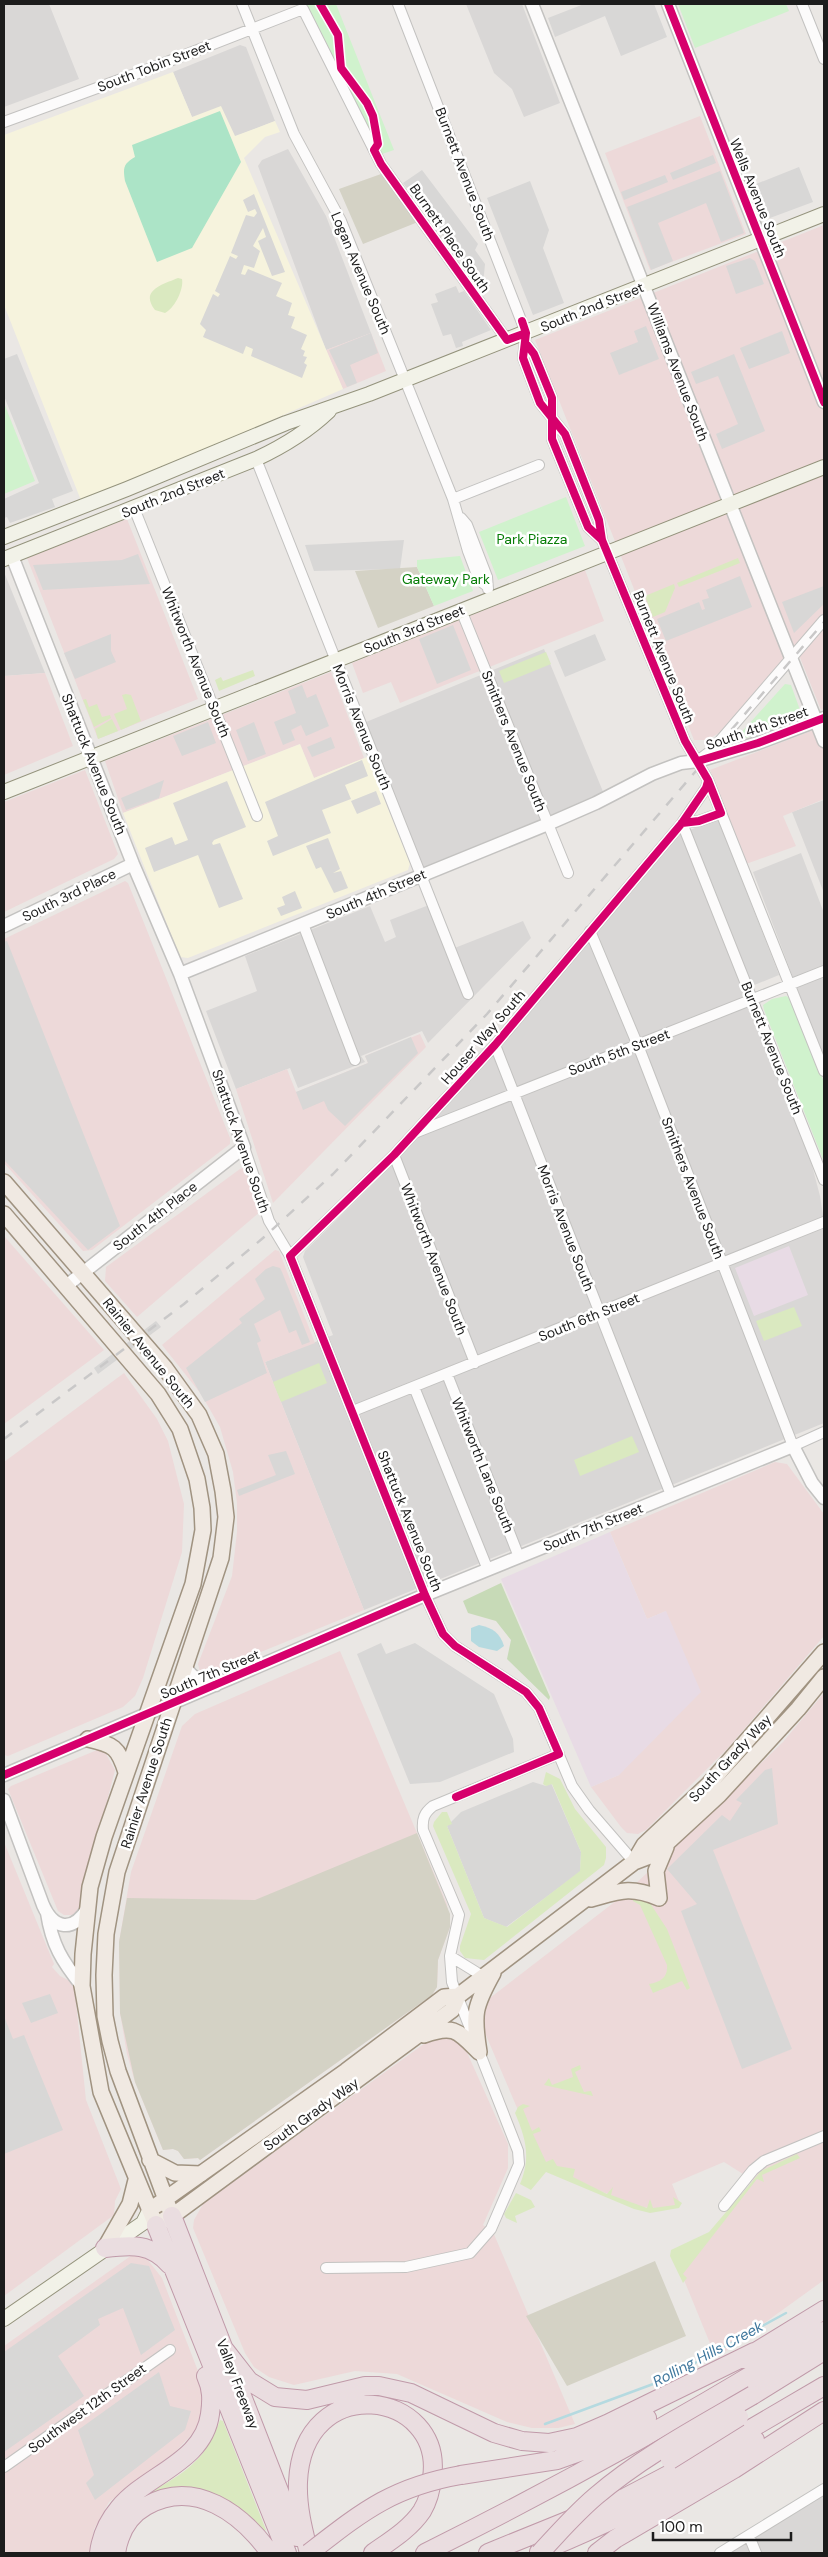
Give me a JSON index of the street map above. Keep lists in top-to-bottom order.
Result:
{
  "streets": {
    "highway": ["Valley Freeway"],
    "main road": [
      "South 2nd Street",
      "South 3rd Street",
      "Rainier Avenue South",
      "South Grady Way"
    ],
    "street": [
      "South Tobin Street",
      "Burnett Avenue South",
      "Wells Avenue South",
      "Burnett Place South",
      "Logan Avenue South",
      "Williams Avenue South",
      "Whitworth Avenue South",
      "Morris Avenue South",
      "South 4th Street",
      "Smithers Avenue South",
      "Shattuck Avenue South",
      "South 3rd Place",
      "Houser Way South",
      "South 5th Street",
      "South 4th Place",
      "South 6th Street",
      "Whitworth Lane South",
      "South 7th Street",
      "Southwest 12th Street"
    ]
  },
  "crossings": [
    ["South Tobin Street", "Burnett Place South"],
    ["South Tobin Street", "Logan Avenue South"],
    ["Burnett Avenue South", "South 2nd Street"],
    ["Burnett Avenue South", "South 3rd Street"],
    ["Burnett Avenue South", "South 4th Street"],
    ["Burnett Avenue South", "Houser Way South"],
    ["Burnett Avenue South", "South 5th Street"],
    ["Wells Avenue South", "South 2nd Street"],
    ["Burnett Place South", "South 2nd Street"],
    ["Logan Avenue South", "South 2nd Street"],
    ["Logan Avenue South", "South 3rd Street"],
    ["South 2nd Street", "Williams Avenue South"],
    ["South 2nd Street", "Whitworth Avenue South"],
    ["South 2nd Street", "Morris Avenue South"],
    ["South 2nd Street", "Shattuck Avenue South"],
    ["Williams Avenue South", "South 3rd Street"],
    ["Williams Avenue South", "South 4th Street"],
    ["South 3rd Street", "Whitworth Avenue South"],
    ["South 3rd Street", "Morris Avenue South"],
    ["South 3rd Street", "Smithers Avenue South"],
    ["South 3rd Street", "Shattuck Avenue South"],
    ["Whitworth Avenue South", "Houser Way South"],
    ["Whitworth Avenue South", "South 6th Street"],
    ["Morris Avenue South", "South 4th Street"],
    ["Morris Avenue South", "Houser Way South"],
    ["Morris Avenue South", "South 5th Street"],
    ["Morris Avenue South", "South 6th Street"],
    ["Morris Avenue South", "South 7th Street"],
    ["South 4th Street", "Smithers Avenue South"],
    ["South 4th Street", "Shattuck Avenue South"],
    ["Smithers Avenue South", "Houser Way South"],
    ["Smithers Avenue South", "South 5th Street"],
    ["Smithers Avenue South", "South 6th Street"],
    ["Smithers Avenue South", "South 7th Street"],
    ["Shattuck Avenue South", "South 3rd Place"],
    ["Shattuck Avenue South", "Houser Way South"],
    ["Shattuck Avenue South", "South 4th Place"],
    ["Shattuck Avenue South", "South 6th Street"],
    ["Shattuck Avenue South", "South 7th Street"],
    ["Shattuck Avenue South", "South Grady Way"],
    ["Houser Way South", "South 5th Street"],
    ["South 4th Place", "Rainier Avenue South"],
    ["South 6th Street", "Whitworth Lane South"],
    ["Rainier Avenue South", "South 7th Street"],
    ["Rainier Avenue South", "South Grady Way"],
    ["Rainier Avenue South", "Valley Freeway"],
    ["Whitworth Lane South", "South 7th Street"],
    ["South Grady Way", "Valley Freeway"]
  ],
  "water": ["Rolling Hills Creek"],
  "parks": ["Park Piazza", "Gateway Park"],
  "scale_bar": "100 m"
}
